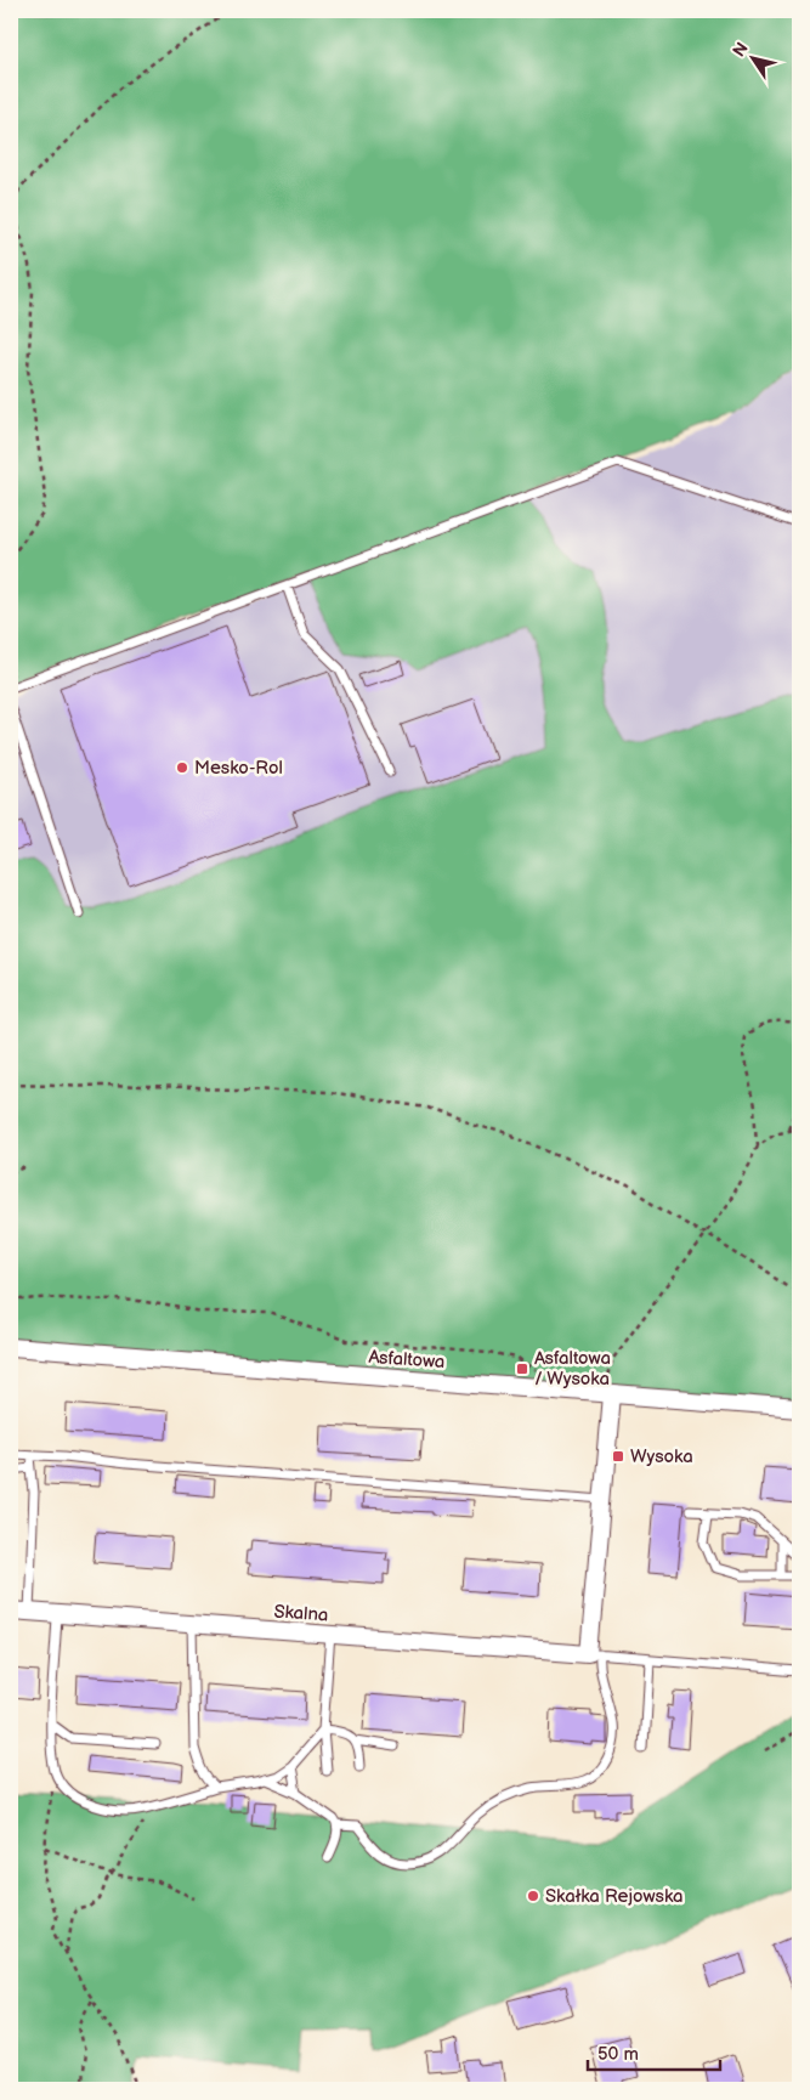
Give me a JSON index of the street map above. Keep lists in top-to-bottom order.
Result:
{
  "streets": {
    "street": ["Asfaltowa", "Skalna"]
  },
  "places": {
    "other": ["Mesko-Rol", "Skałka Rejowska"],
    "transit": ["Asfaltowa / Wysoka", "Wysoka"]
  },
  "scale_bar": "50 m",
  "north": "top left"
}
